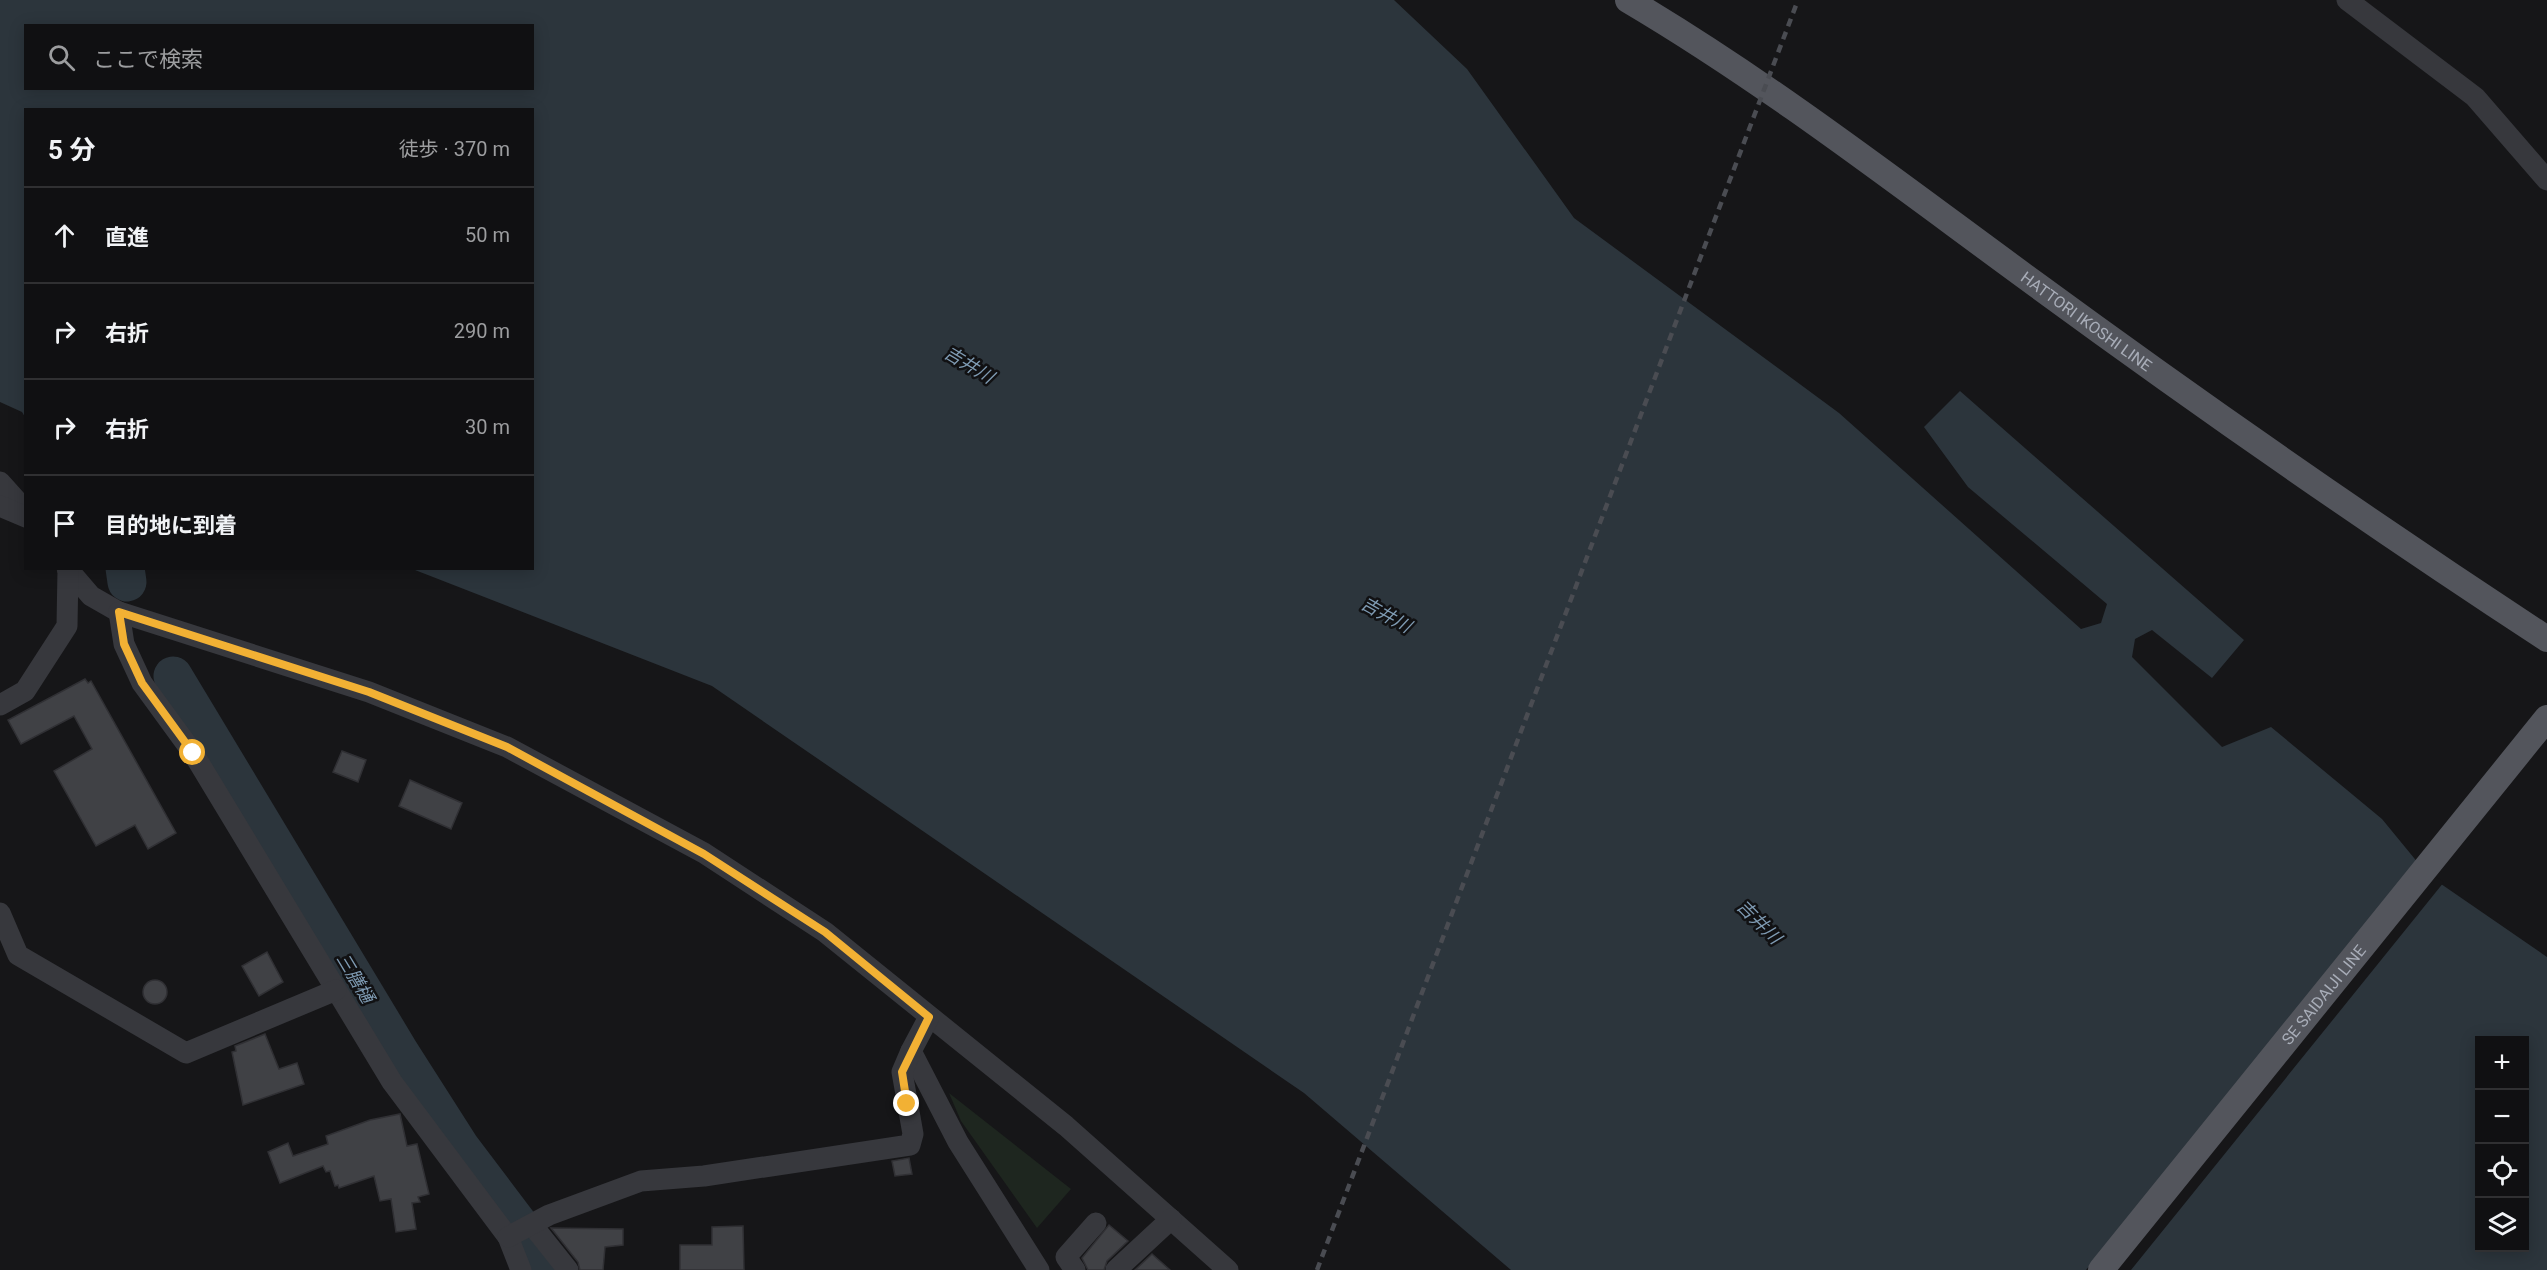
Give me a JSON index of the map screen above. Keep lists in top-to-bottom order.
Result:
{
  "streets": {
    "main road": ["HATTORI IKOSHI LINE", "SE SAIDAIJI LINE"]
  },
  "water": ["吉井川", "三膳樋"],
  "page": {
    "search": "ここで検索",
    "heading": ["5 分", "徒歩 · 370 m"],
    "list": [
      ["直進", "50 m"],
      ["右折", "290 m"],
      ["右折", "30 m"],
      "目的地に到着"
    ],
    "map_buttons": ["+", "−"]
  }
}
